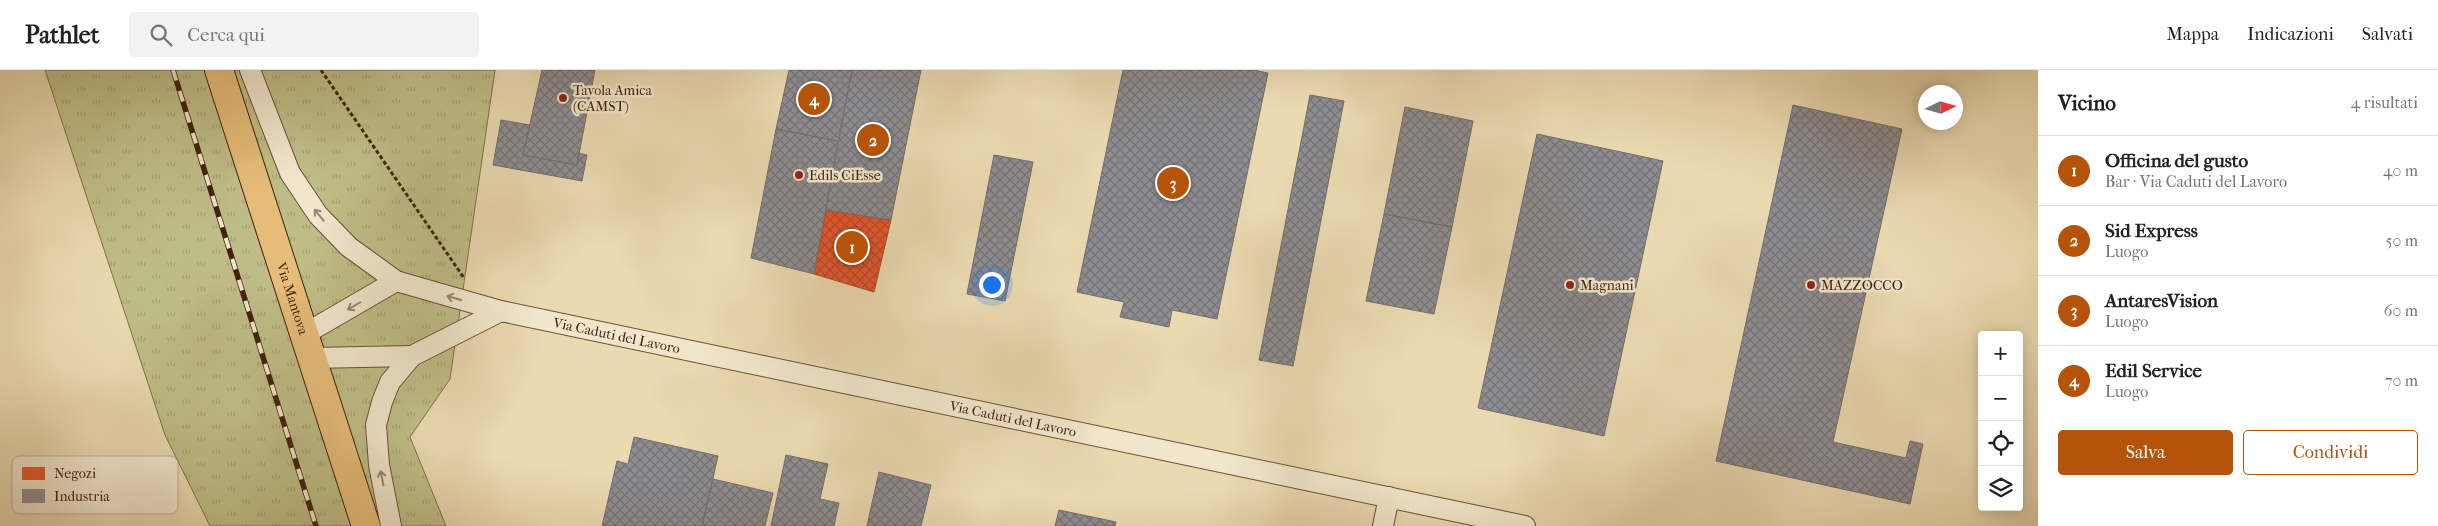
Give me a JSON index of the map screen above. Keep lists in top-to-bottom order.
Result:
{
  "streets": {
    "main road": ["Via Mantova"],
    "street": ["Via Caduti del Lavoro"]
  },
  "places": [
    "Tavola Amica (CAMST)",
    "Edils CiEsse",
    "Magnani",
    "MAZZOCCO"
  ],
  "legend": ["Negozi", "Industria"],
  "north": "right",
  "page": {
    "header": "Pathlet",
    "search": "Cerca qui",
    "nav": ["Mappa", "Indicazioni", "Salvati"],
    "heading": ["Vicino", "4 risultati"],
    "pins": [
      "4",
      "2",
      "3",
      "1"
    ],
    "list": [
      {
        "mark": "1",
        "name": "Officina del gusto",
        "note": "Bar · Via Caduti del Lavoro",
        "value": "40 m"
      },
      {
        "mark": "2",
        "name": "Sid Express",
        "note": "Luogo",
        "value": "50 m"
      },
      {
        "mark": "3",
        "name": "AntaresVision",
        "note": "Luogo",
        "value": "60 m"
      },
      {
        "mark": "4",
        "name": "Edil Service",
        "note": "Luogo",
        "value": "70 m"
      }
    ],
    "map_buttons": ["+", "−"],
    "buttons": ["Salva", "Condividi"]
  }
}
